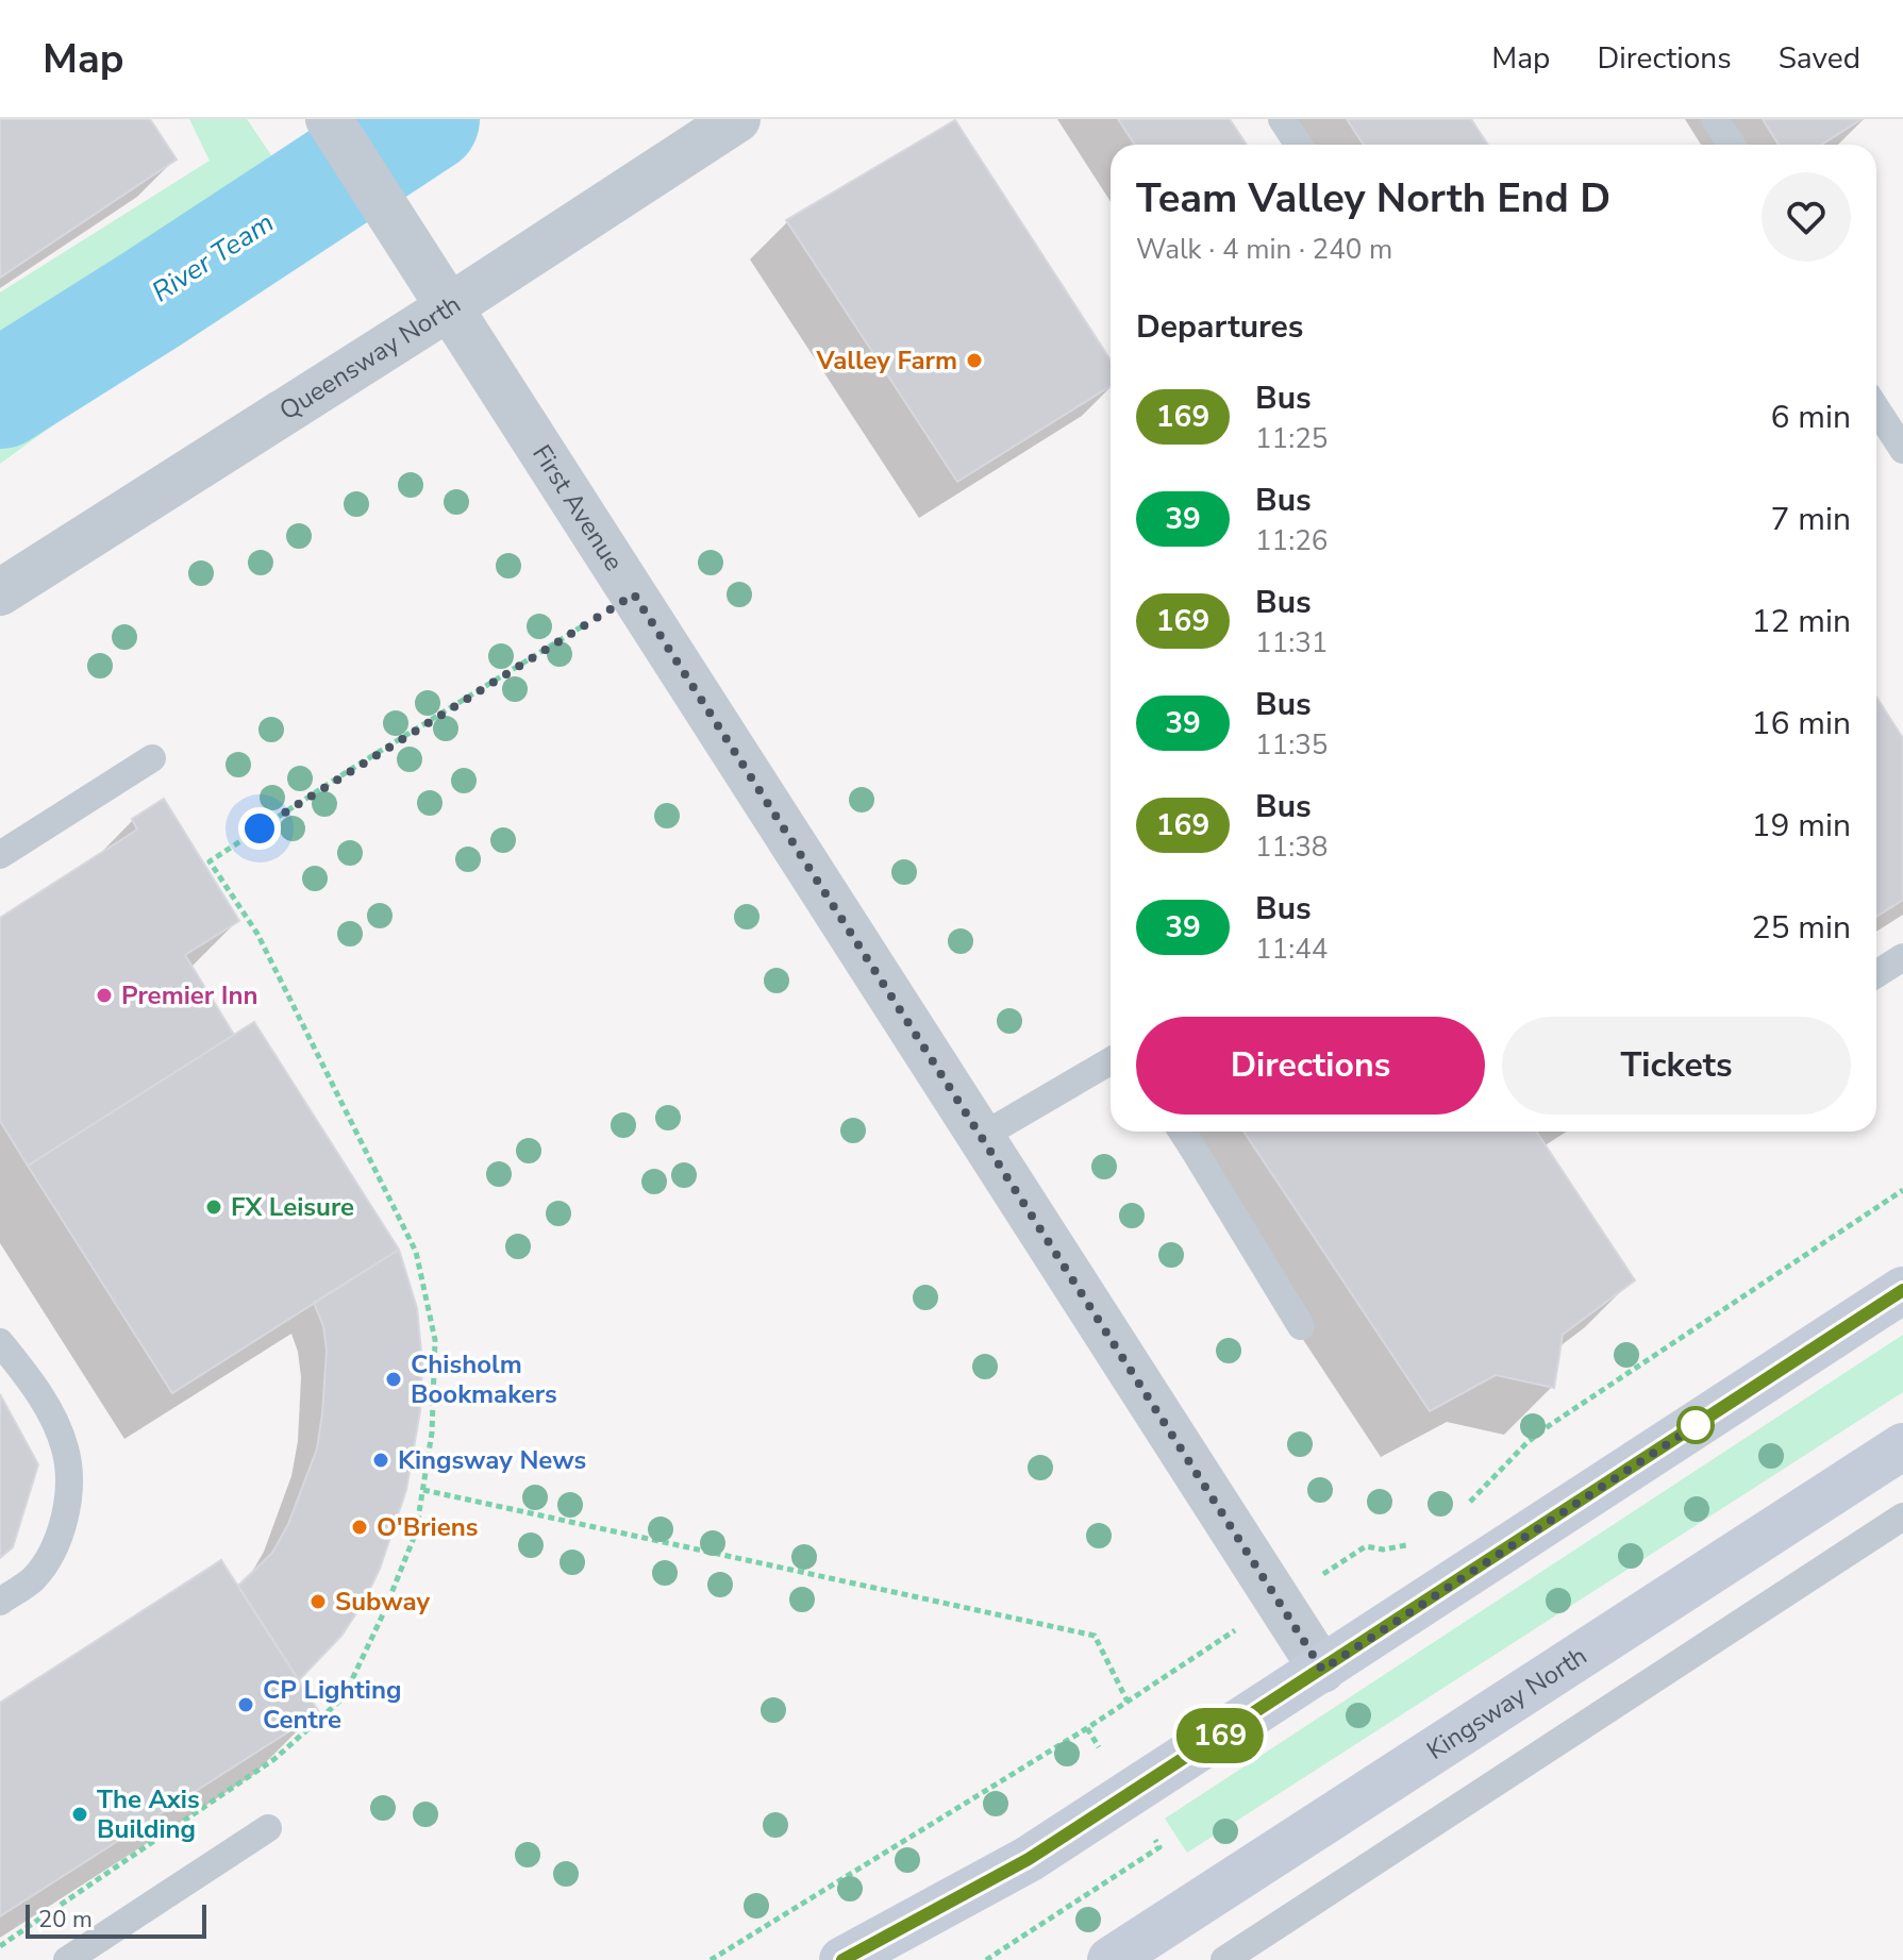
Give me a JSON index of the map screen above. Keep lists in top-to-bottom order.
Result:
{
  "streets": {
    "street": ["Queensway North", "First Avenue", "Kingsway North"]
  },
  "crossings": [
    ["Queensway North", "First Avenue"]
  ],
  "water": ["River Team"],
  "places": [
    "Valley Farm",
    "Premier Inn",
    "FX Leisure",
    "Chisholm Bookmakers",
    "Kingsway News",
    "O'Briens",
    "Subway",
    "CP Lighting Centre",
    "The Axis Building"
  ],
  "lines": ["bus line 169"],
  "scale_bar": "20 m",
  "page": {
    "header": "Map",
    "nav": ["Map", "Directions", "Saved"],
    "on_map": "169",
    "heading": [
      ["Team Valley North End D", "Walk · 4 min · 240 m"],
      "Departures"
    ],
    "list": [
      {
        "mark": "169",
        "name": "Bus",
        "note": "11:25",
        "value": "6 min"
      },
      {
        "mark": "39",
        "name": "Bus",
        "note": "11:26",
        "value": "7 min"
      },
      {
        "mark": "169",
        "name": "Bus",
        "note": "11:31",
        "value": "12 min"
      },
      {
        "mark": "39",
        "name": "Bus",
        "note": "11:35",
        "value": "16 min"
      },
      {
        "mark": "169",
        "name": "Bus",
        "note": "11:38",
        "value": "19 min"
      },
      {
        "mark": "39",
        "name": "Bus",
        "note": "11:44",
        "value": "25 min"
      }
    ],
    "buttons": ["Directions", "Tickets"],
    "scale": "20 m"
  }
}
